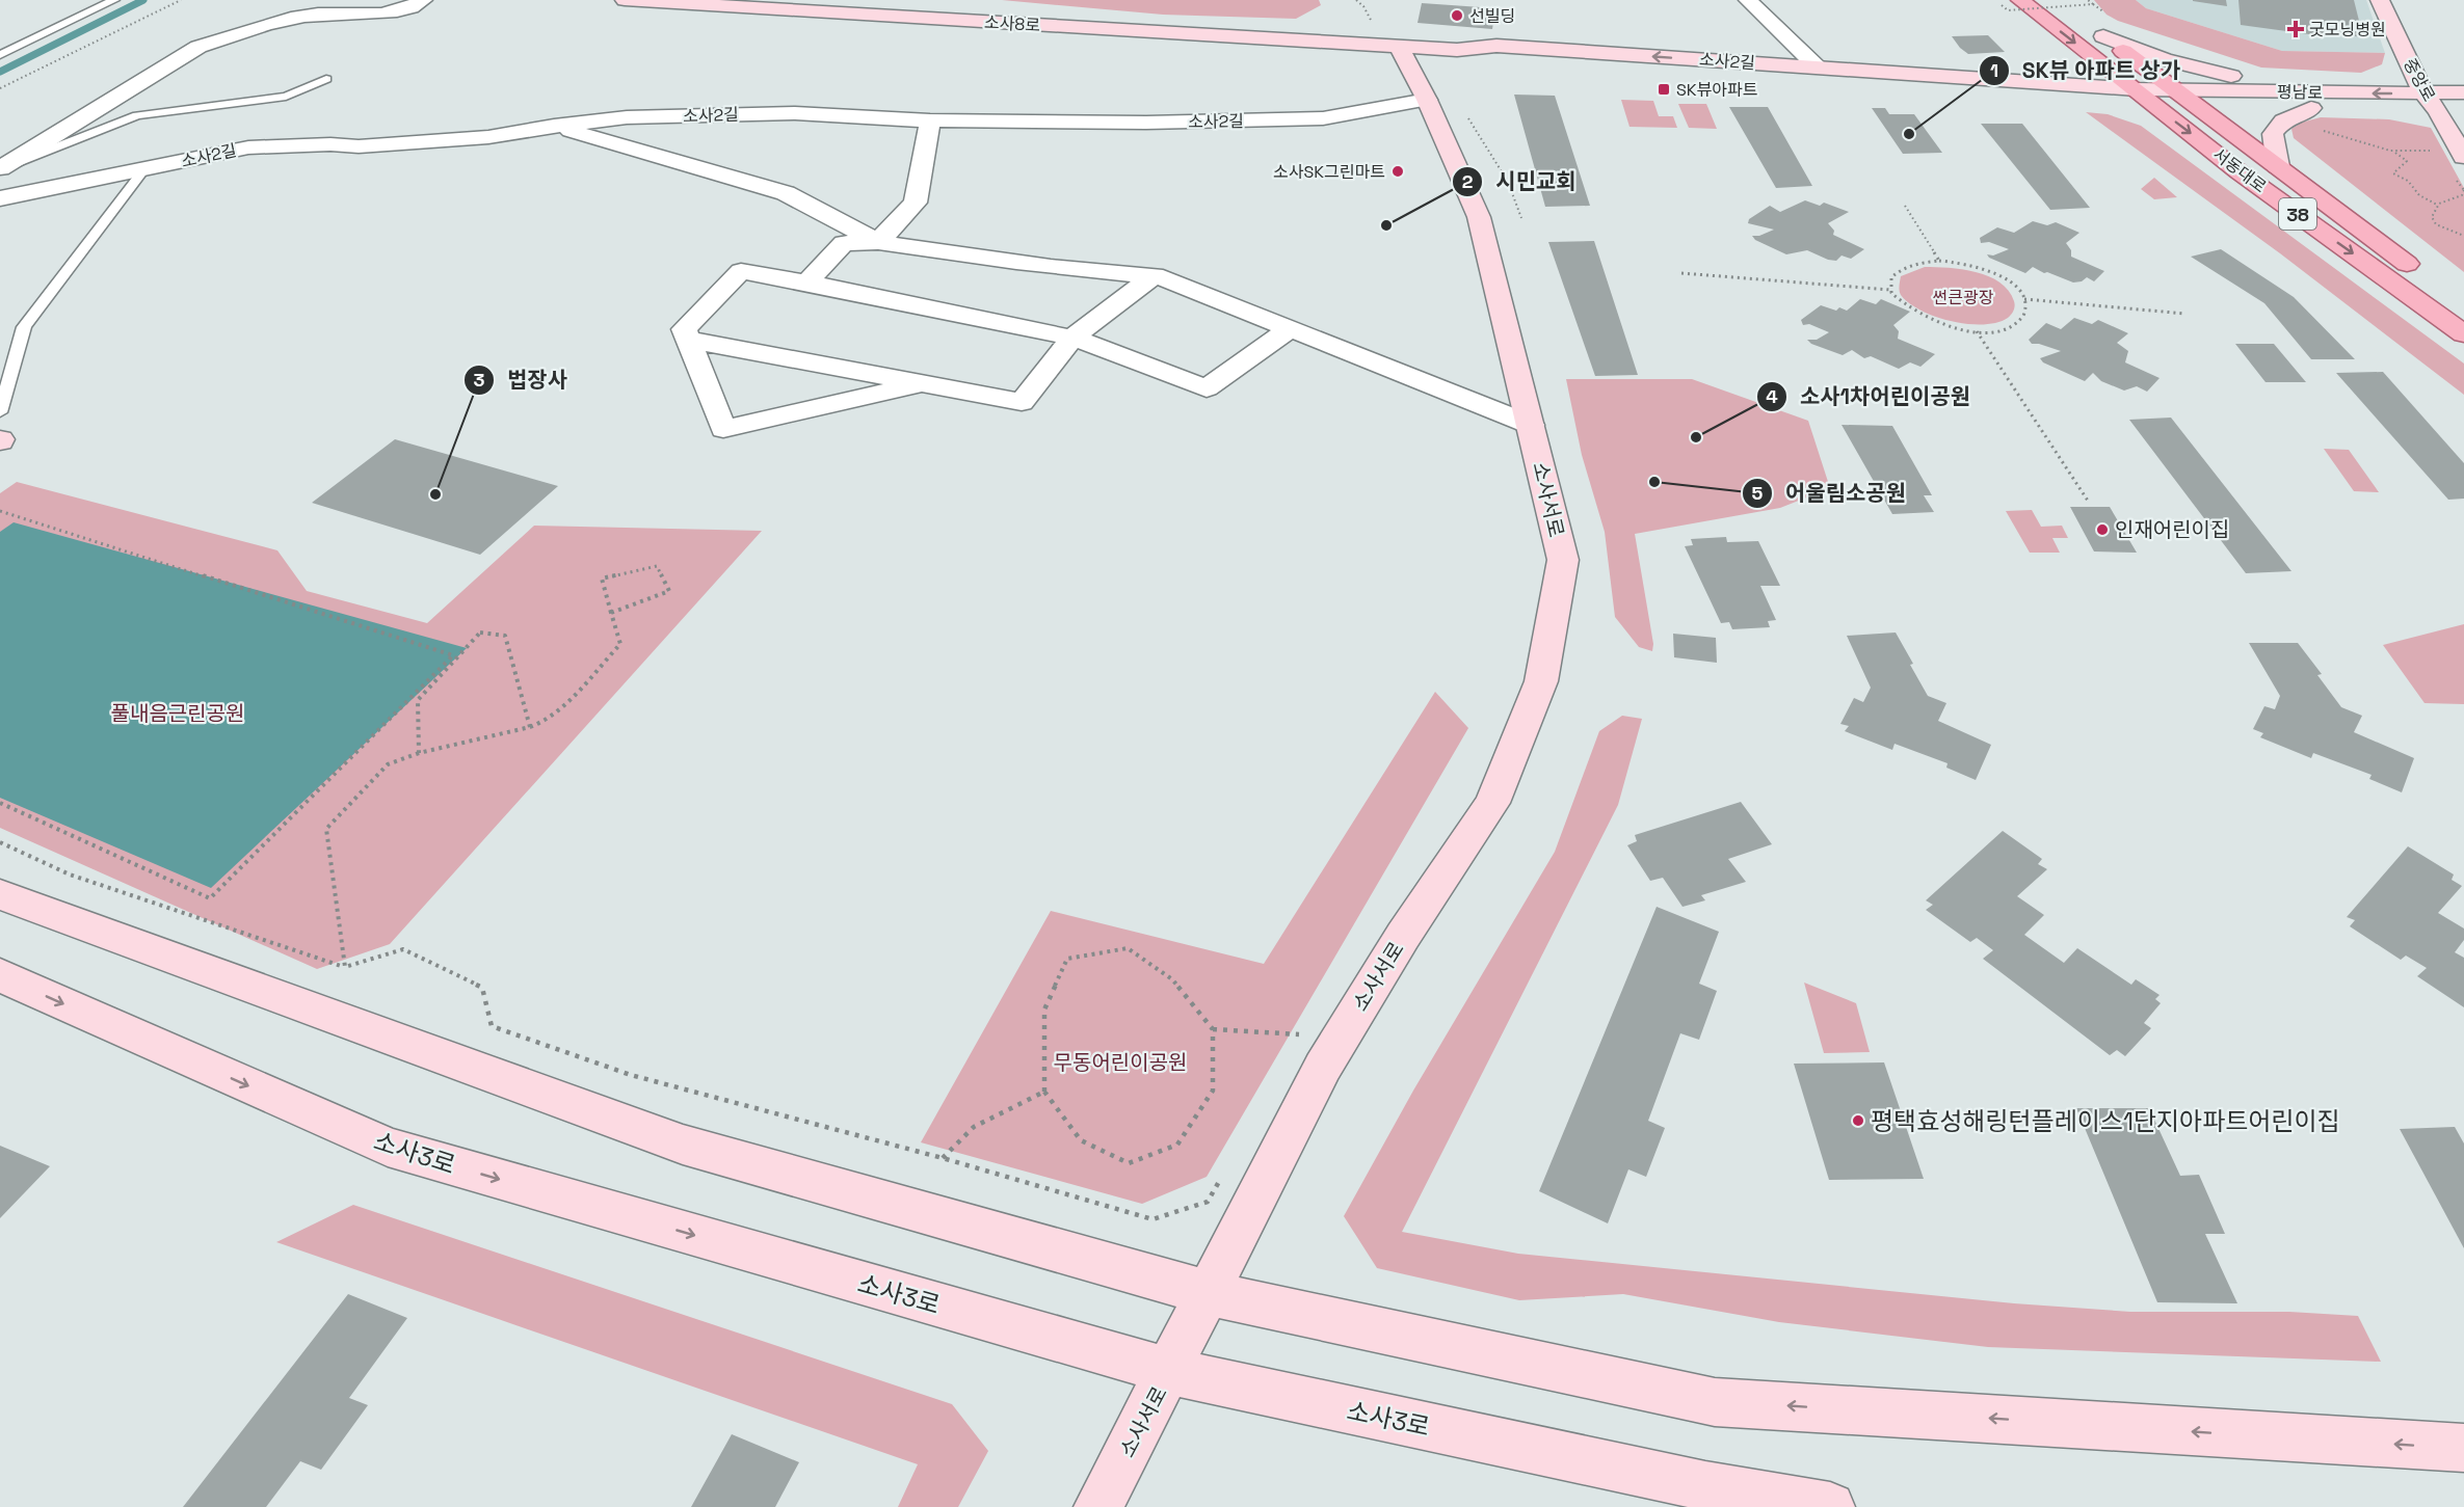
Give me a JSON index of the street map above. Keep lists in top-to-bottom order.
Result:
{
  "streets": {
    "main road": ["서동대로", "38"],
    "street": [
      "소사8로",
      "소사2길",
      "중앙로",
      "평남로",
      "소사서로",
      "소사3로"
    ]
  },
  "crossings": [
    ["소사8로", "소사2길"],
    ["소사2길", "평남로"],
    ["소사2길", "서동대로"],
    ["중앙로", "평남로"],
    ["평남로", "서동대로"],
    ["소사서로", "소사3로"]
  ],
  "parks": ["썬큰광장", "풀내음근린공원", "무동어린이공원"],
  "places": {
    "other": [
      "선빌딩",
      "SK뷰 아파트 상가",
      "소사SK그린마트",
      "시민교회",
      "소사1차어린이공원",
      "어울림소공원",
      "법장사",
      "인재어린이집",
      "평택효성해링턴플레이스1단지아파트어린이집"
    ],
    "health": ["굿모닝병원"],
    "transit": ["SK뷰아파트"]
  }
}
